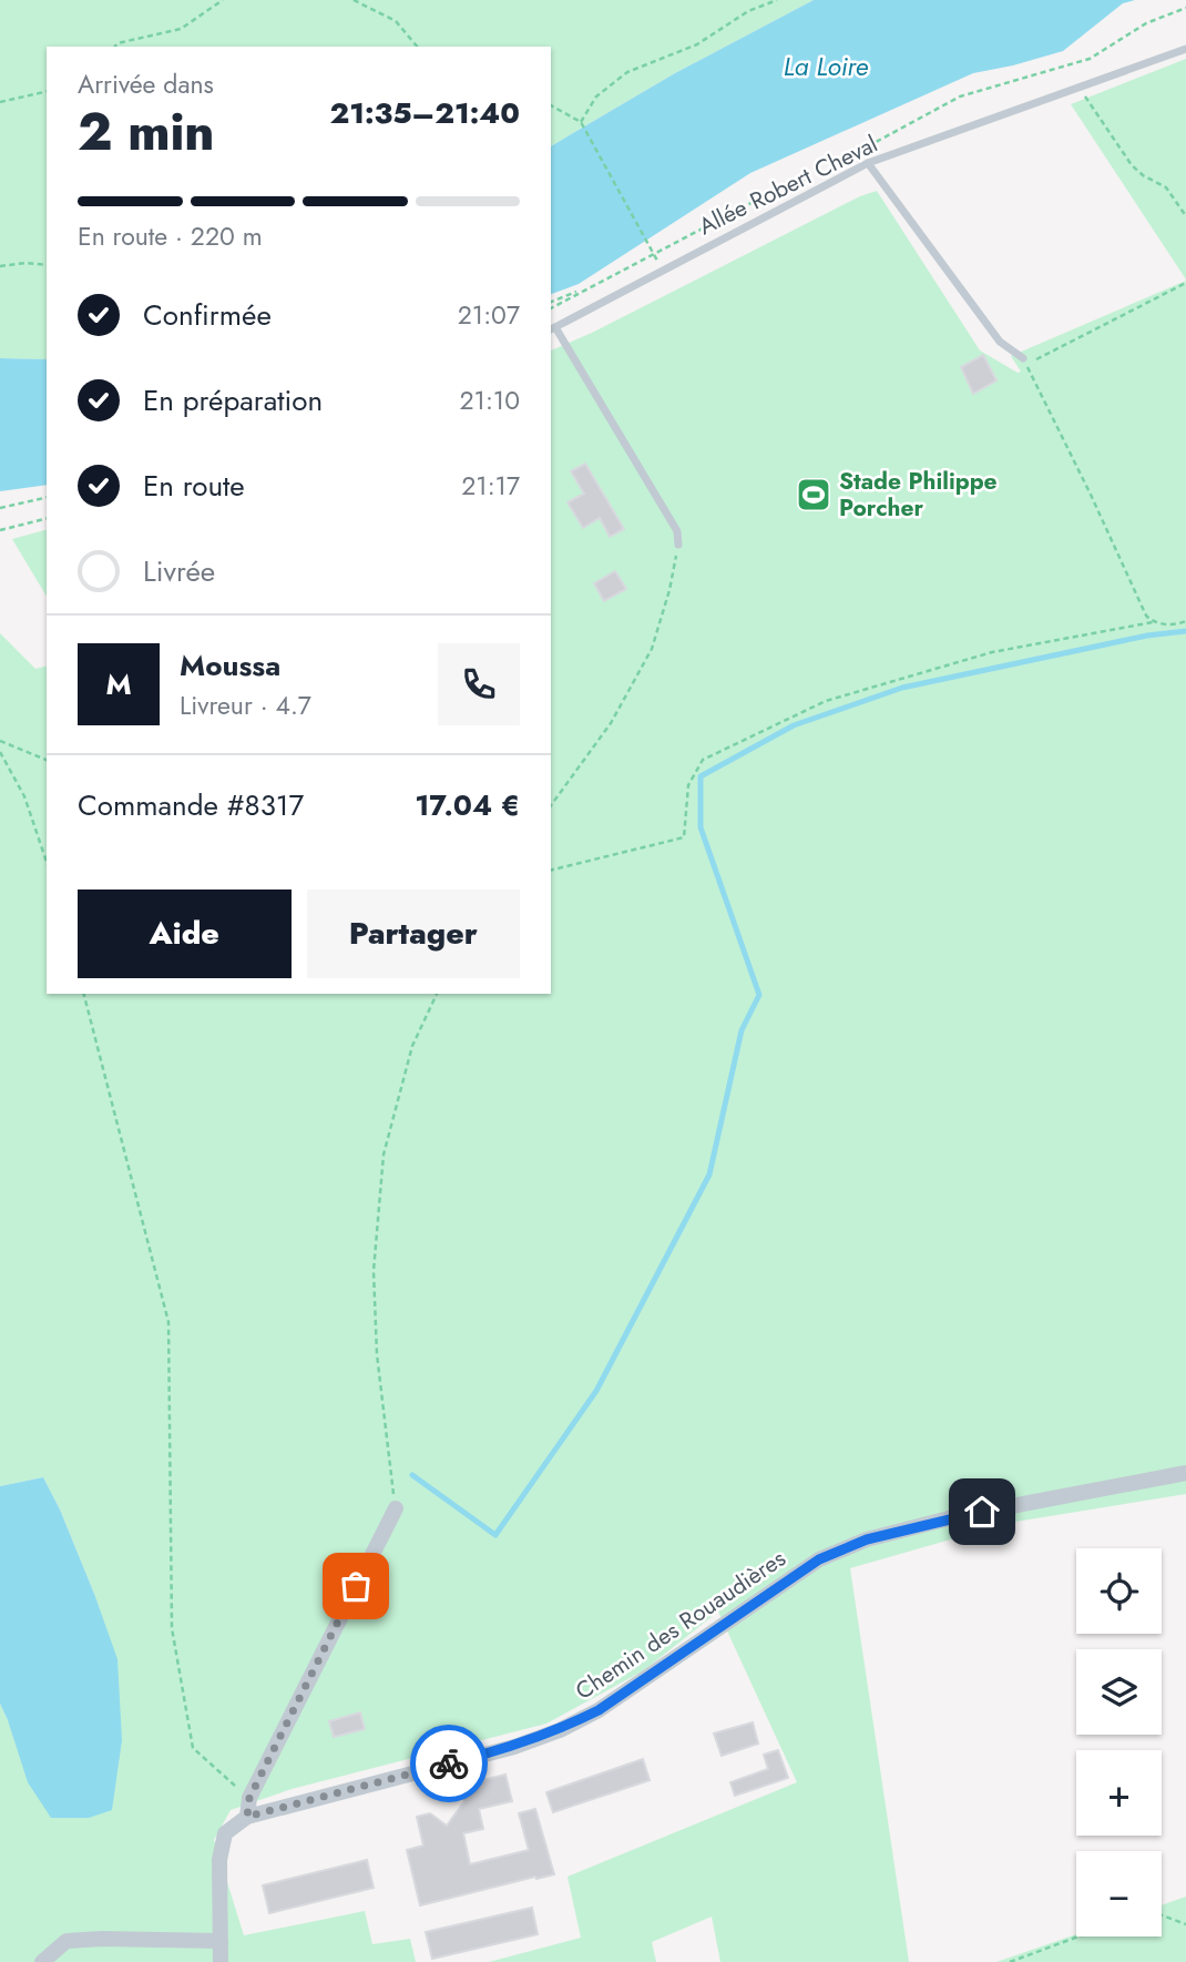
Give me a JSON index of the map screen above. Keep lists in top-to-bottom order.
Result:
{
  "streets": {
    "street": ["Chemin des Rouaudières"],
    "lane": ["Allée Robert Cheval"]
  },
  "water": ["La Loire"],
  "places": {
    "sports": ["Stade Philippe Porcher"]
  },
  "page": {
    "heading": ["2 min", "Arrivée dans", "21:35–21:40"],
    "panel": [
      "Moussa",
      "Livreur · 4.7",
      "Commande #8317",
      "17.04 €"
    ],
    "bar": "En route · 220 m",
    "list": [
      ["Confirmée", "21:07"],
      ["En préparation", "21:10"],
      ["En route", "21:17"],
      "Livrée"
    ],
    "round": "M",
    "buttons": ["Aide", "Partager"],
    "map_buttons": ["+", "−"]
  }
}
